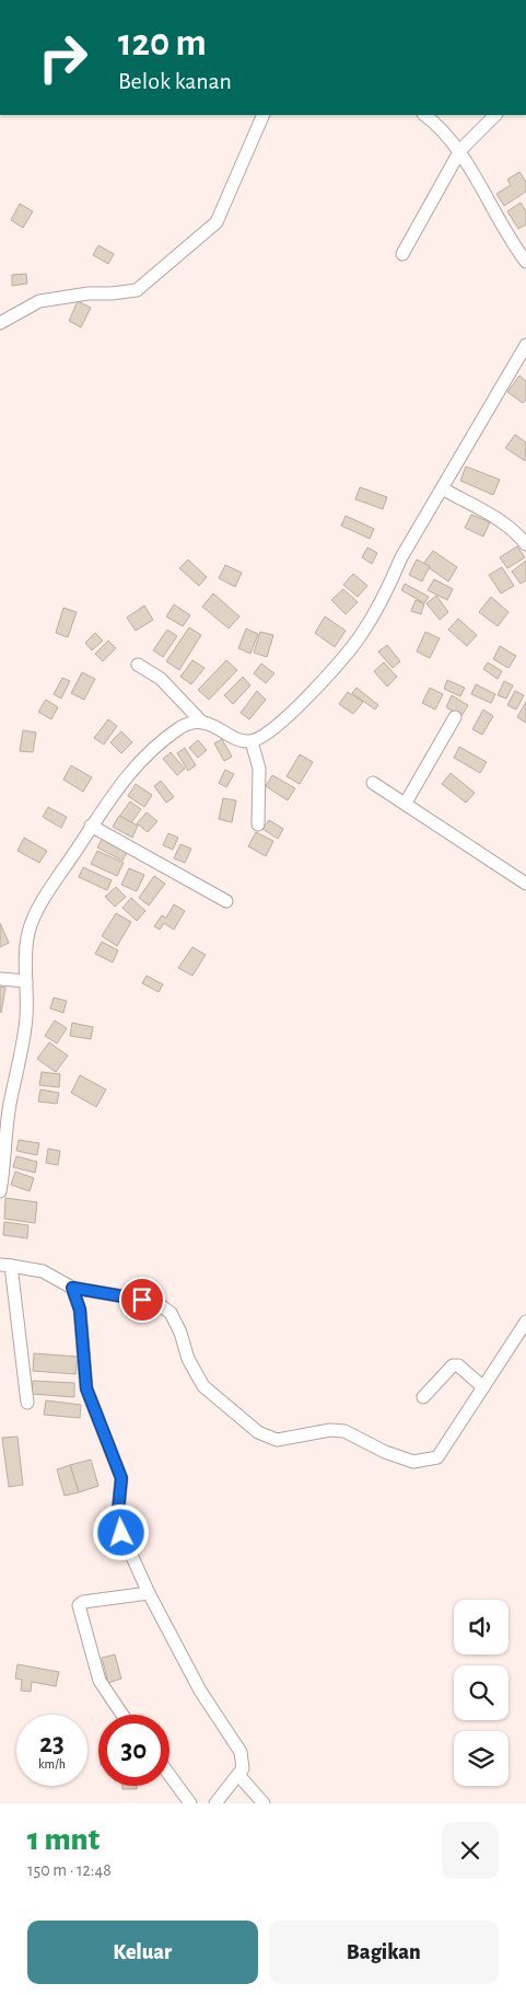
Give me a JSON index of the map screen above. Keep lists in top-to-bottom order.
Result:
{
  "page": {
    "turn": ["120 m", "Belok kanan"],
    "speed": "23 km/h",
    "limit": "30",
    "heading": ["1 mnt", "150 m · 12:48"],
    "buttons": ["Keluar", "Bagikan"]
  }
}
